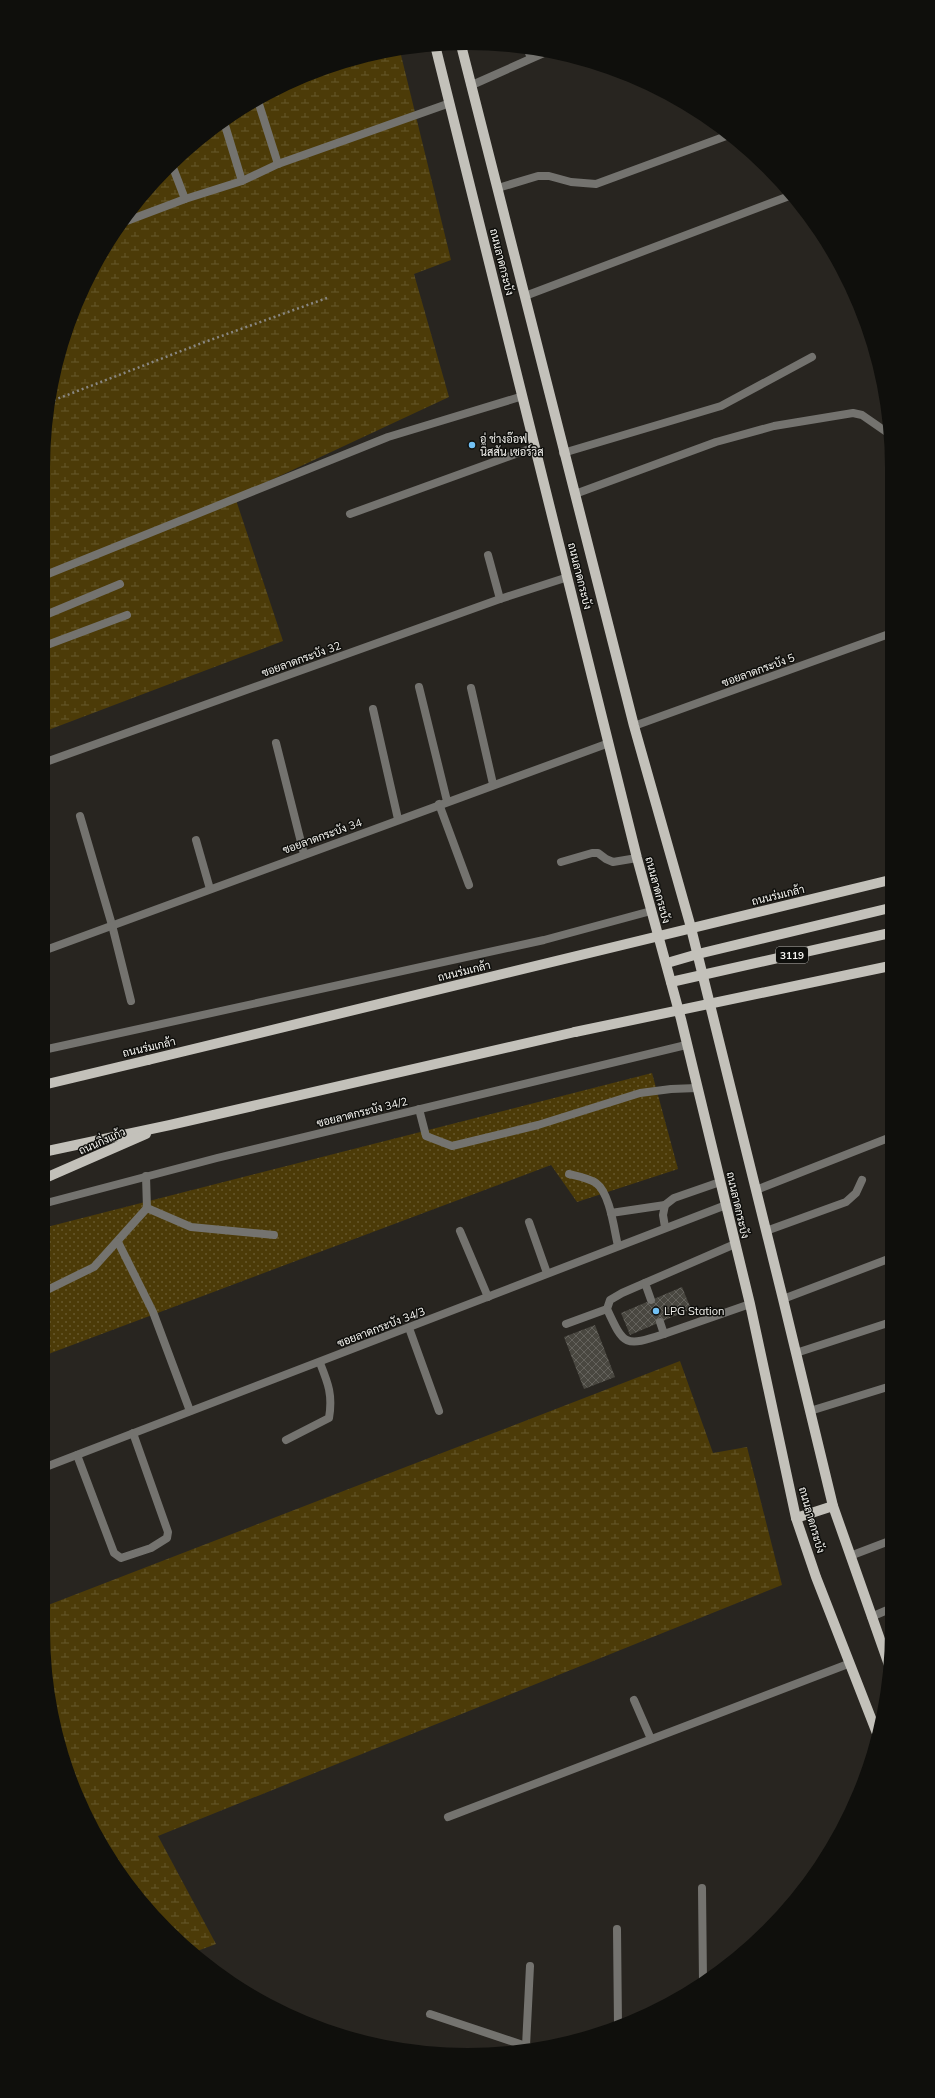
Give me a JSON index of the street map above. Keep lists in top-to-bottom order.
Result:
{
  "streets": {
    "main road": [
      "ถนนลาดกระบัง",
      "ถนนร่มเกล้า",
      "3119",
      "ถนนกิ่งแก้ว"
    ],
    "street": [
      "ซอยลาดกระบัง 32",
      "ซอยลาดกระบัง 5",
      "ซอยลาดกระบัง 34",
      "ซอยลาดกระบัง 34/2",
      "ซอยลาดกระบัง 34/3"
    ]
  },
  "crossings": [
    ["ถนนลาดกระบัง", "ซอยลาดกระบัง 32"],
    ["ถนนลาดกระบัง", "ซอยลาดกระบัง 5"],
    ["ถนนลาดกระบัง", "ซอยลาดกระบัง 34"],
    ["ถนนลาดกระบัง", "3119"],
    ["ถนนลาดกระบัง", "ซอยลาดกระบัง 34/2"],
    ["ถนนลาดกระบัง", "ซอยลาดกระบัง 34/3"]
  ],
  "places": ["อู่ ช่างอ๊อฟ นิสสัน เซอร์วิส", "LPG Station"]
}
